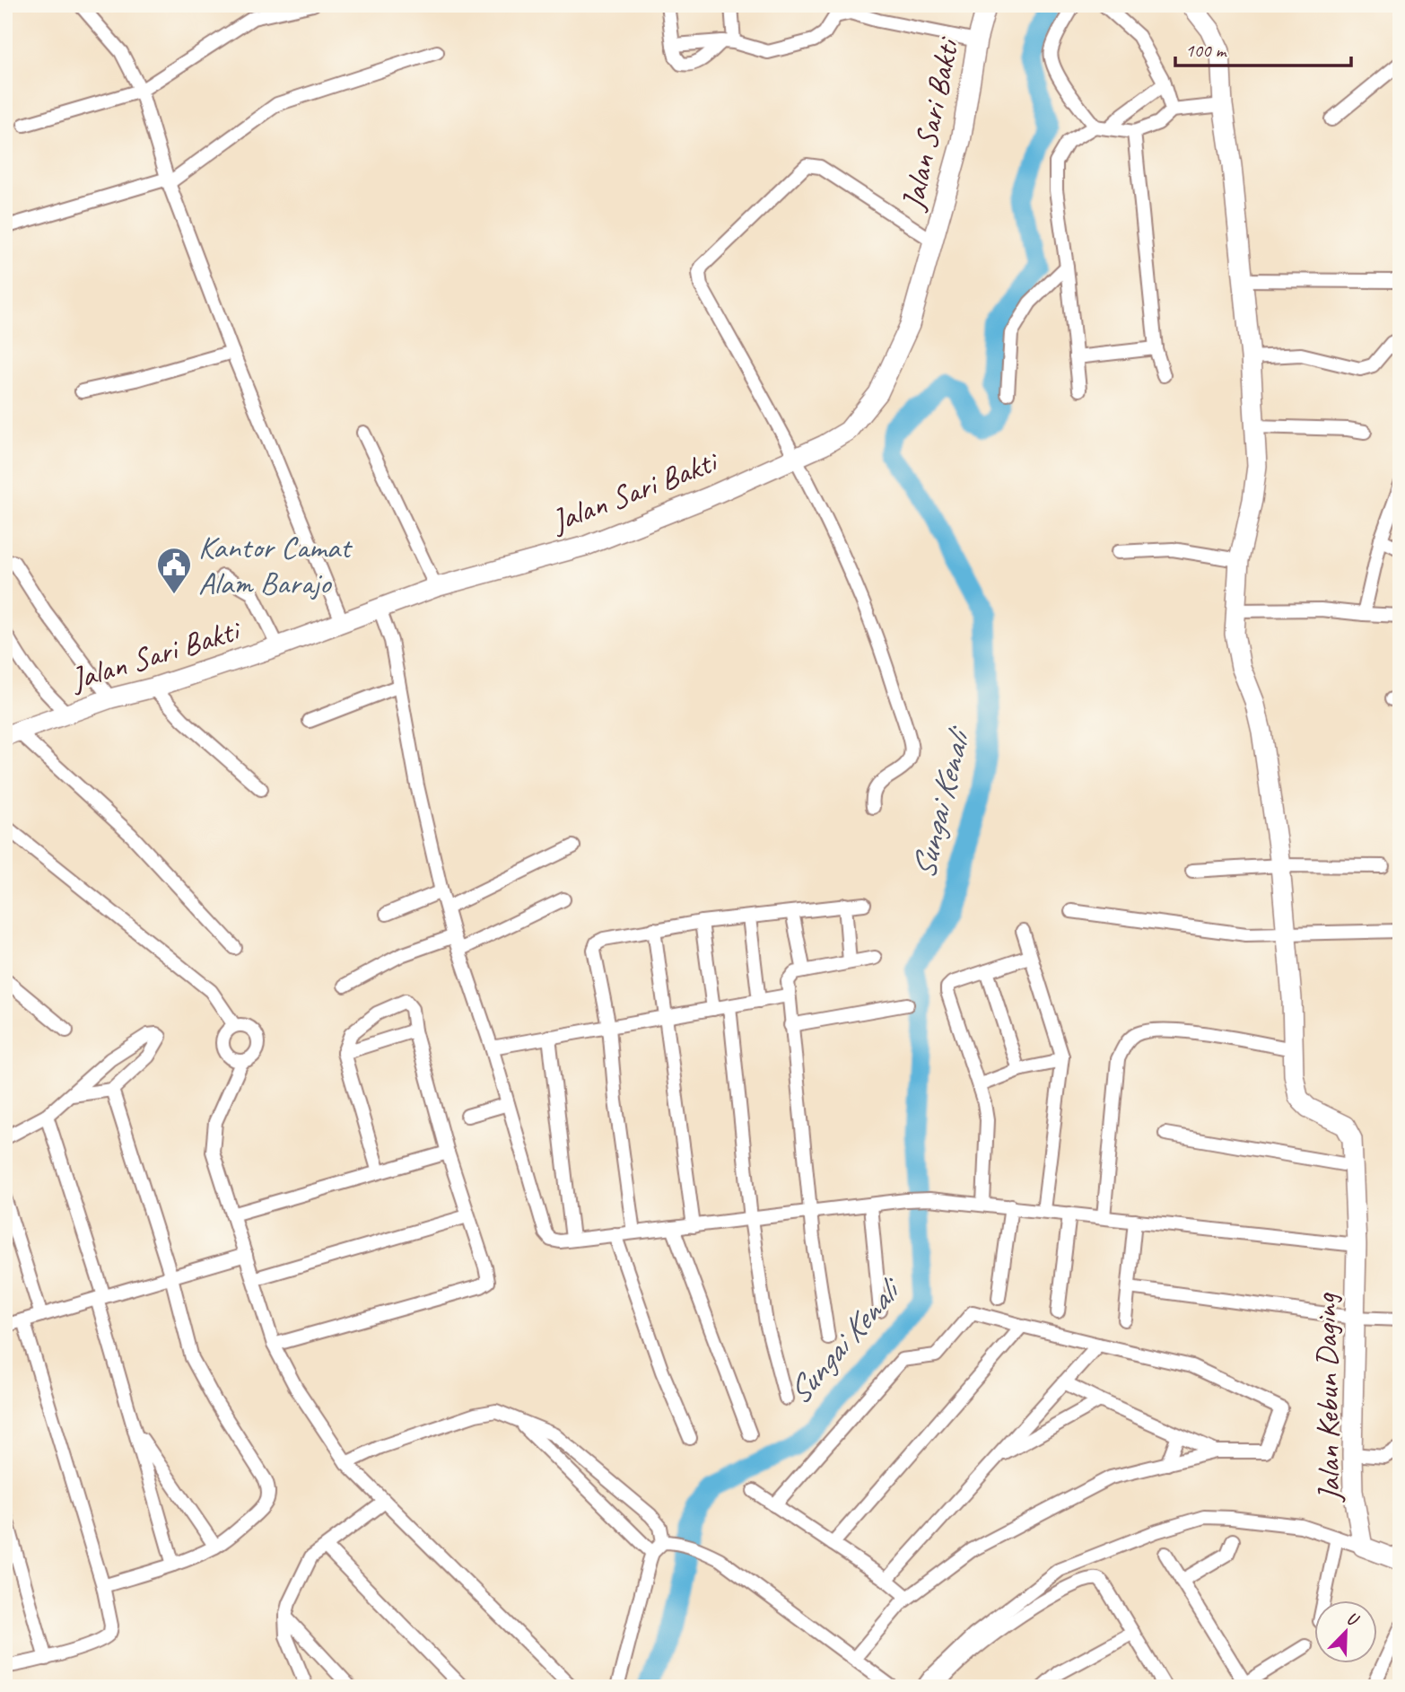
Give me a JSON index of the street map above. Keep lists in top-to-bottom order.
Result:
{
  "streets": {
    "street": ["Jalan Sari Bakti", "Jalan Kebun Daging"]
  },
  "water": ["Sungai Kenali"],
  "places": {
    "public building": ["Kantor Camat Alam Barajo"]
  },
  "scale_bar": "100 m",
  "north": "top right"
}
